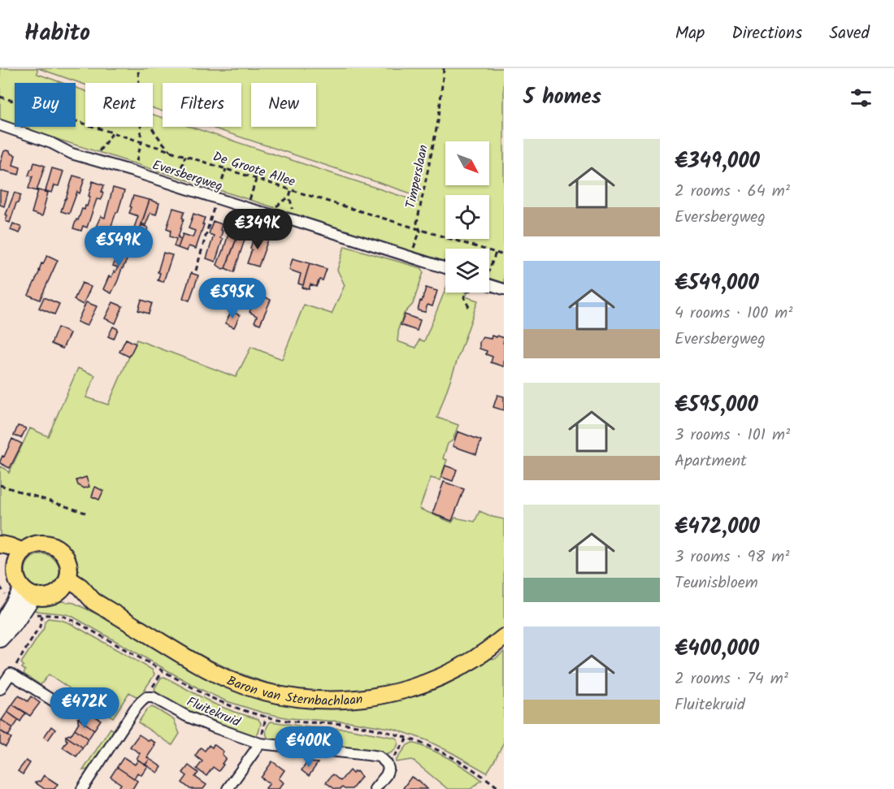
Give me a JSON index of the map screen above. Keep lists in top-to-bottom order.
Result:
{
  "streets": {
    "main road": ["Baron van Sternbachlaan"],
    "street": ["Eversbergweg", "Fluitekruid"],
    "path": ["De Groote Allee", "Timperslaan"]
  },
  "crossings": [
    ["De Groote Allee", "Timperslaan"],
    ["Eversbergweg", "Timperslaan"]
  ],
  "north": "bottom right",
  "page": {
    "header": "Habito",
    "nav": ["Map", "Directions", "Saved"],
    "heading": "5 homes",
    "chip": [
      "Buy",
      "Rent",
      "Filters",
      "New"
    ],
    "list": [
      {
        "name": "€349,000",
        "note": "2 rooms · 64 m² · Eversbergweg"
      },
      {
        "name": "€549,000",
        "note": "4 rooms · 100 m² · Eversbergweg"
      },
      {
        "name": "€595,000",
        "note": "3 rooms · 101 m² · Apartment"
      },
      {
        "name": "€472,000",
        "note": "3 rooms · 98 m² · Teunisbloem"
      },
      {
        "name": "€400,000",
        "note": "2 rooms · 74 m² · Fluitekruid"
      }
    ],
    "price": [
      "€349K",
      "€549K",
      "€595K",
      "€472K",
      "€400K"
    ]
  }
}
